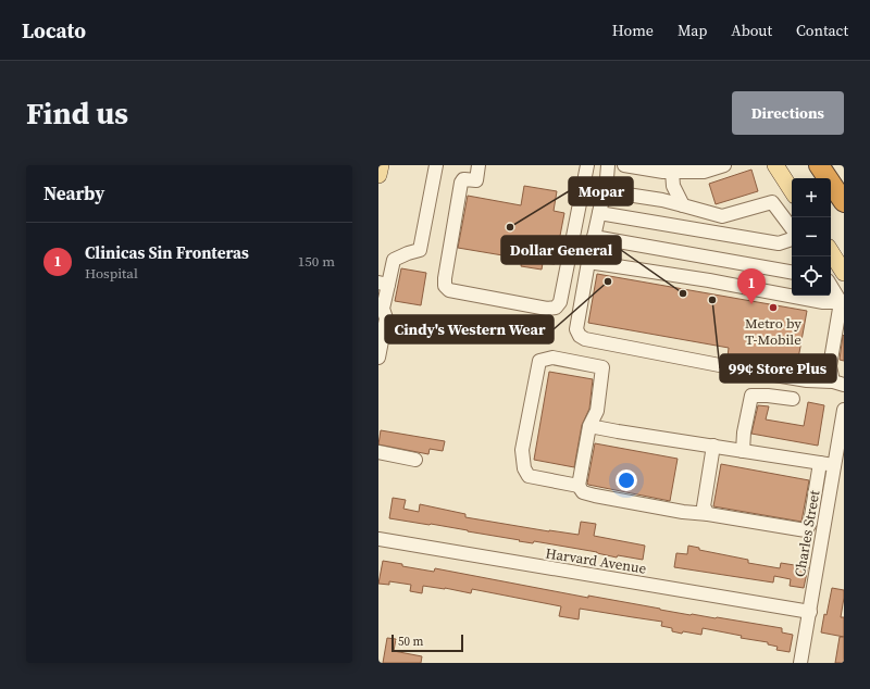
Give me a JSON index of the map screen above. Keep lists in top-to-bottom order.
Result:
{
  "streets": {
    "street": ["Charles Street", "Harvard Avenue"]
  },
  "crossings": [
    ["Charles Street", "Harvard Avenue"]
  ],
  "places": [
    "Mopar",
    "Cindy's Western Wear",
    "Dollar General",
    "99¢ Store Plus",
    "Metro by T-Mobile"
  ],
  "scale_bar": "50 m",
  "page": {
    "header": "Locato",
    "nav": [
      "Home",
      "Map",
      "About",
      "Contact"
    ],
    "buttons": "Directions",
    "title": "Find us",
    "heading": "Nearby",
    "map_buttons": ["+", "−"],
    "list": [
      {
        "mark": "1",
        "name": "Clinicas Sin Fronteras",
        "note": "Hospital",
        "value": "150 m"
      }
    ],
    "pins": "1",
    "scale": "50 m"
  }
}
